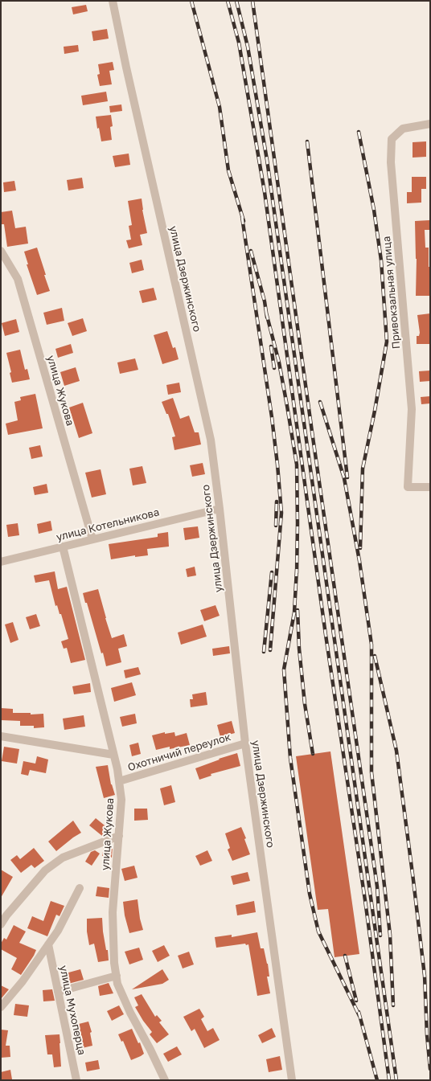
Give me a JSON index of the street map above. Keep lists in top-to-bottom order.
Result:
{
  "streets": {
    "street": [
      "улица Дзержинского",
      "Привокзальная улица",
      "улица Жукова",
      "улица Котельникова",
      "Охотничий переулок",
      "улица Мухоперца"
    ]
  },
  "crossings": [
    ["улица Дзержинского", "улица Котельникова"],
    ["улица Дзержинского", "Охотничий переулок"],
    ["улица Жукова", "улица Котельникова"],
    ["улица Жукова", "Охотничий переулок"]
  ]
}
